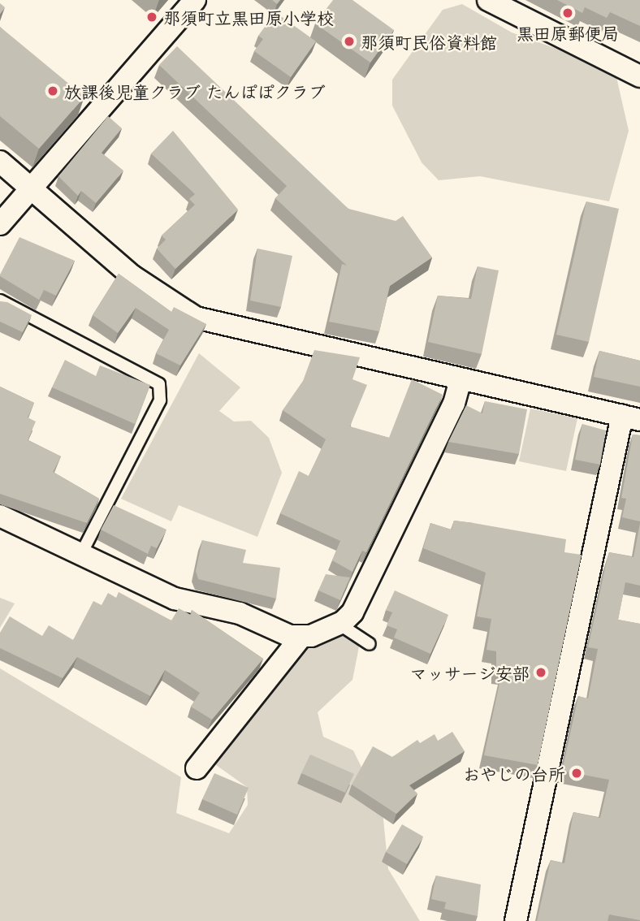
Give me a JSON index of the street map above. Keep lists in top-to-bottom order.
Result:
{
  "places": [
    "黒田原郵便局",
    "那須町立黒田原小学校",
    "那須町民俗資料館",
    "放課後児童クラブ たんぽぽクラブ",
    "マッサージ安部",
    "おやじの台所"
  ]
}
